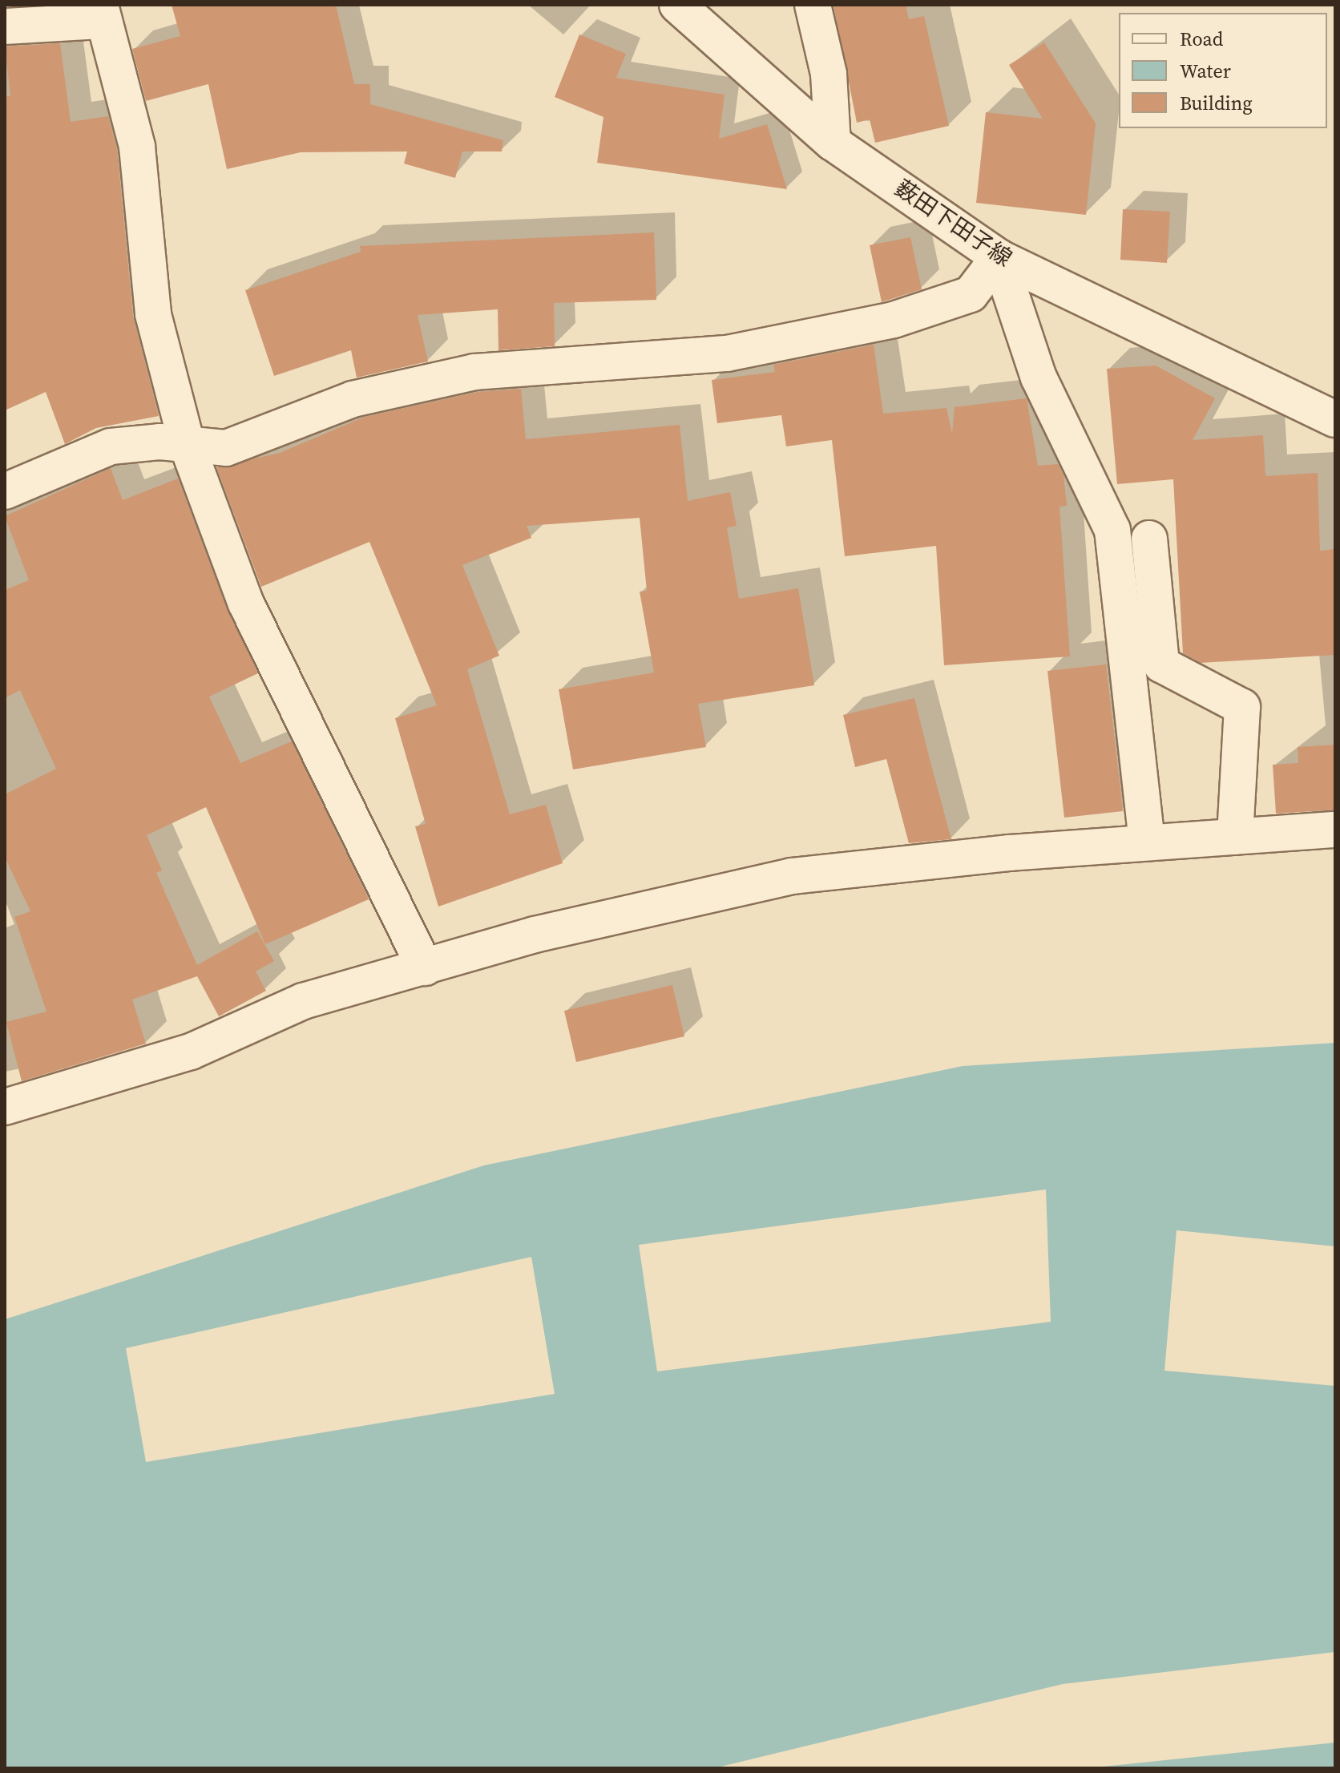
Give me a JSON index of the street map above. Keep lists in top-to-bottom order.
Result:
{
  "streets": {
    "street": ["薮田下田子線"]
  },
  "legend": ["Road", "Water", "Building"]
}
